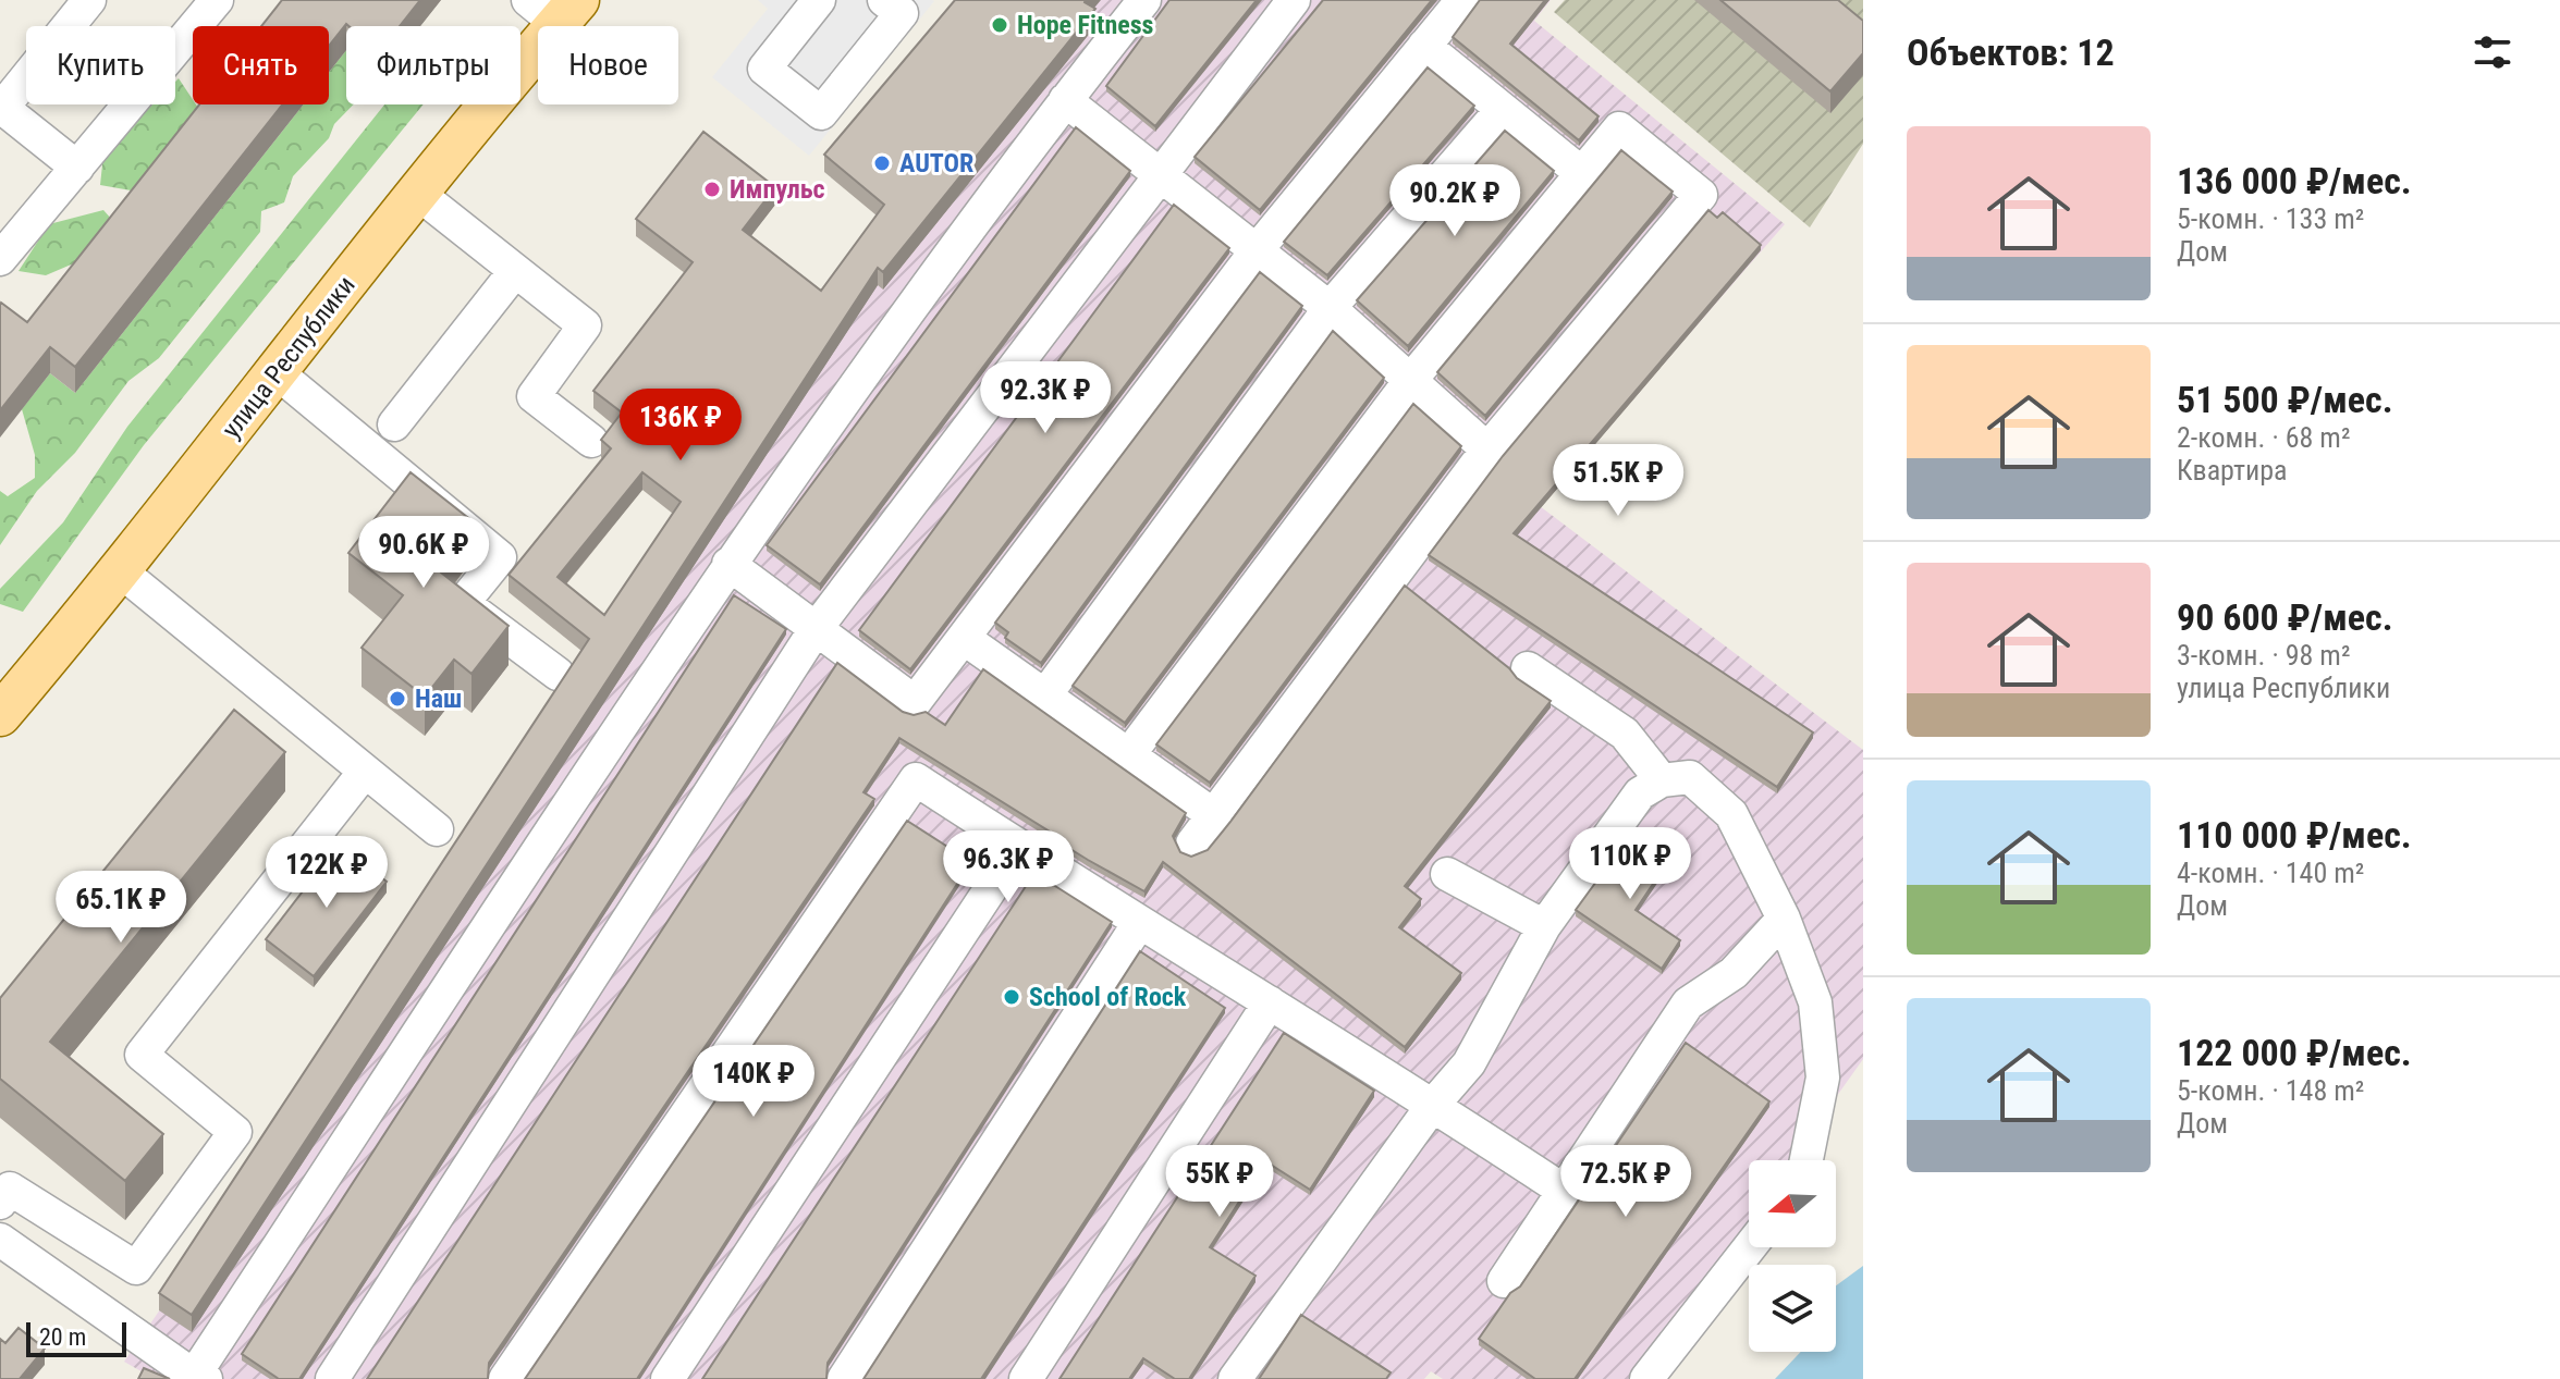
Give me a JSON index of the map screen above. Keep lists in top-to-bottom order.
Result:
{
  "streets": {
    "main road": ["улица Республики"]
  },
  "places": [
    "Hope Fitness",
    "AUTOR",
    "Импульс",
    "Наш",
    "School of Rock"
  ],
  "scale_bar": "20 m",
  "north": "left",
  "page": {
    "heading": "Объектов: 12",
    "chip": [
      "Купить",
      "Снять",
      "Фильтры",
      "Новое"
    ],
    "list": [
      {
        "name": "136 000 ₽/мес.",
        "note": "5-комн. · 133 m² · Дом"
      },
      {
        "name": "51 500 ₽/мес.",
        "note": "2-комн. · 68 m² · Квартира"
      },
      {
        "name": "90 600 ₽/мес.",
        "note": "3-комн. · 98 m² · улица Республики"
      },
      {
        "name": "110 000 ₽/мес.",
        "note": "4-комн. · 140 m² · Дом"
      },
      {
        "name": "122 000 ₽/мес.",
        "note": "5-комн. · 148 m² · Дом"
      }
    ],
    "price": [
      "90.2K ₽",
      "92.3K ₽",
      "136K ₽",
      "51.5K ₽",
      "90.6K ₽",
      "110K ₽",
      "96.3K ₽",
      "122K ₽",
      "65.1K ₽",
      "140K ₽",
      "55K ₽",
      "72.5K ₽"
    ],
    "scale": "20 m"
  }
}
